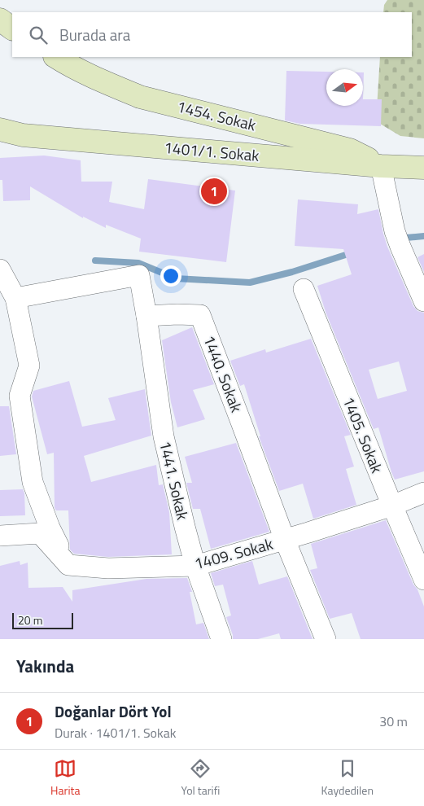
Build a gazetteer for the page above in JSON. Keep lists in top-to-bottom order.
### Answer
{
  "streets": {
    "main road": ["1454. Sokak", "1401/1. Sokak"],
    "street": [
      "1440. Sokak",
      "1405. Sokak",
      "1441. Sokak",
      "1409. Sokak"
    ]
  },
  "crossings": [
    ["1454. Sokak", "1401/1. Sokak"],
    ["1440. Sokak", "1441. Sokak"],
    ["1440. Sokak", "1409. Sokak"],
    ["1405. Sokak", "1409. Sokak"],
    ["1441. Sokak", "1409. Sokak"]
  ],
  "scale_bar": "20 m",
  "north": "right",
  "page": {
    "search": "Burada ara",
    "pins": "1",
    "scale": "20 m",
    "heading": "Yakında",
    "list": [
      {
        "mark": "1",
        "name": "Doğanlar Dört Yol",
        "note": "Durak · 1401/1. Sokak",
        "value": "30 m"
      }
    ],
    "nav": ["Harita", "Yol tarifi", "Kaydedilen"]
  }
}
